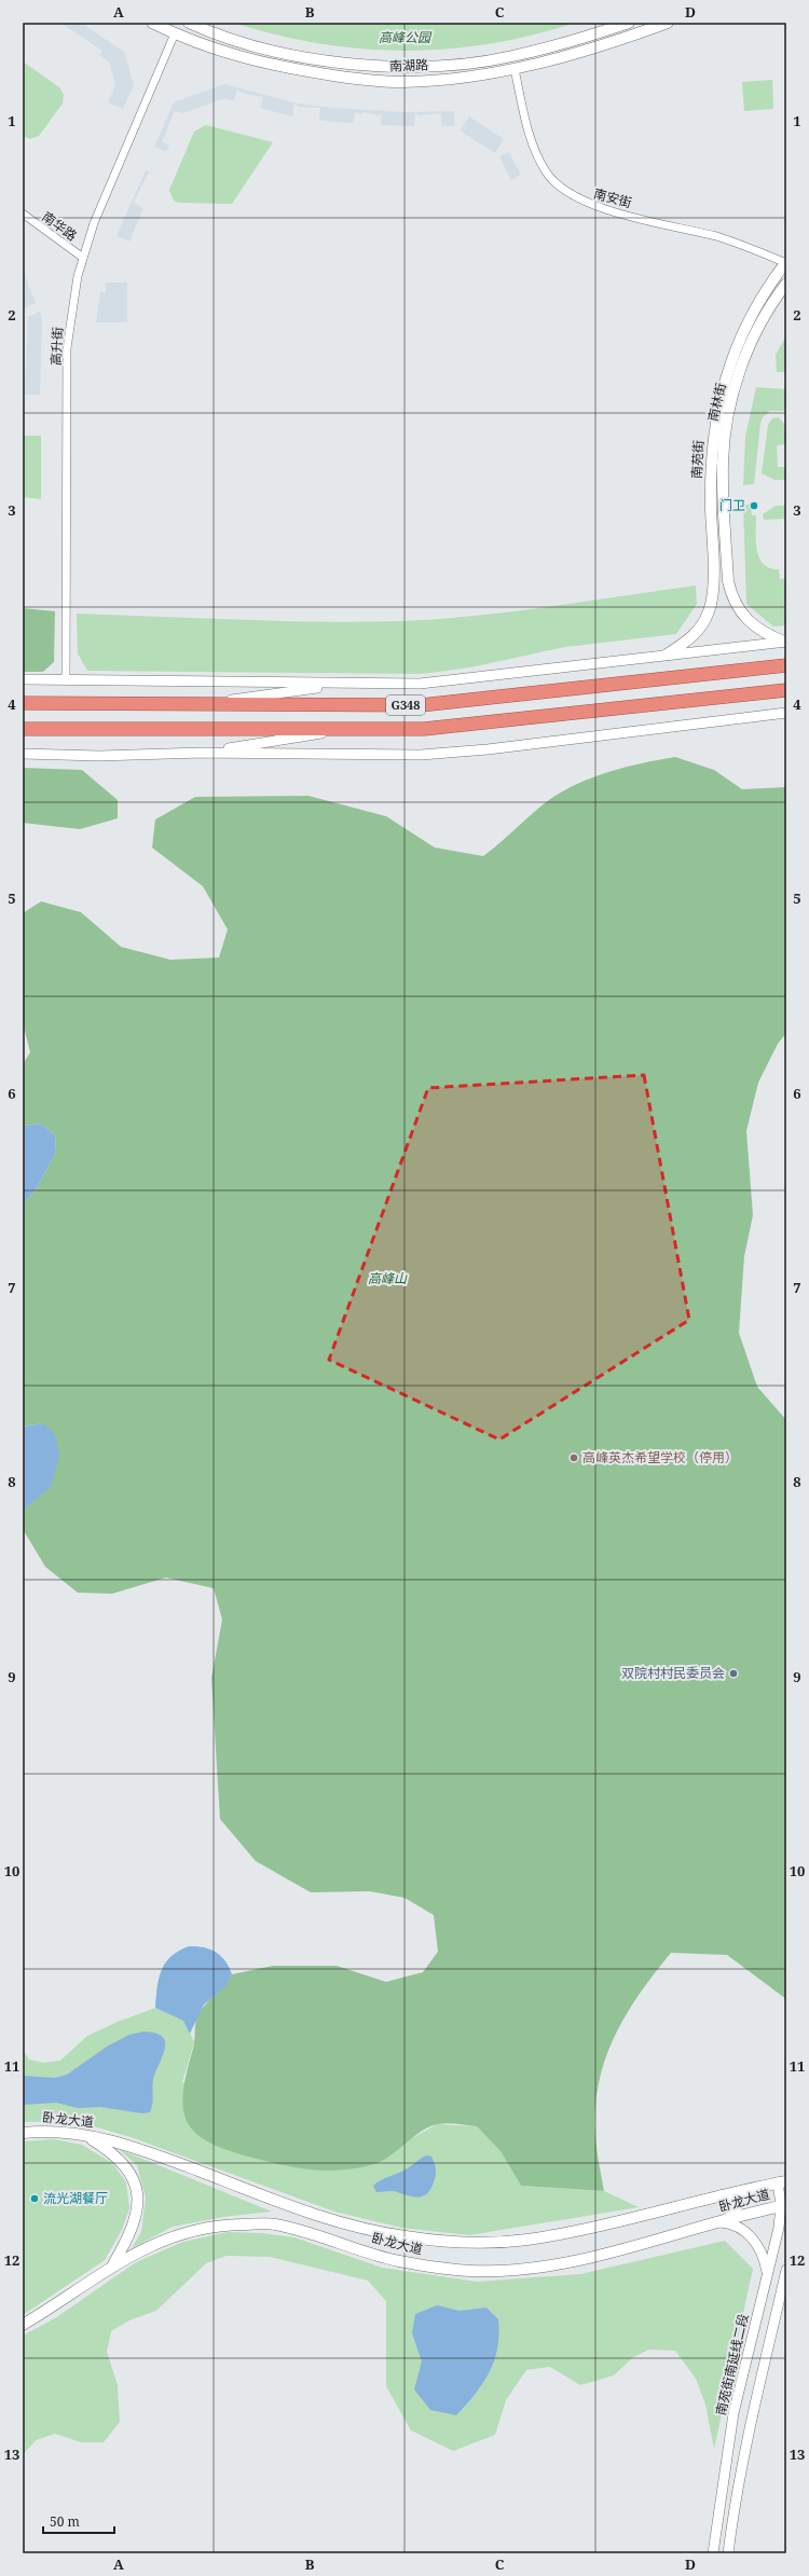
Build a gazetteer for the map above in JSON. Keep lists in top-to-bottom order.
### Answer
{
  "streets": {
    "highway": ["G348"],
    "main road": [
      "南湖路",
      "南林街",
      "南苑街",
      "卧龙大道"
    ],
    "street": [
      "南安街",
      "南华路",
      "高升街",
      "南苑街南延线二段"
    ]
  },
  "crossings": [
    ["南湖路", "南安街"],
    ["南湖路", "高升街"],
    ["南安街", "南苑街"],
    ["南华路", "高升街"],
    ["卧龙大道", "南苑街南延线二段"]
  ],
  "parks": ["高峰公园", "高峰山"],
  "places": [
    "门卫",
    "高峰英杰希望学校（停用）",
    "双院村村民委员会",
    "流光湖餐厅"
  ],
  "scale_bar": "50 m",
  "grid": {
    "columns": [
      "A",
      "B",
      "C",
      "D"
    ],
    "rows": [
      "1",
      "2",
      "3",
      "4",
      "5",
      "6",
      "7",
      "8",
      "9",
      "10",
      "11",
      "12",
      "13"
    ]
  }
}
